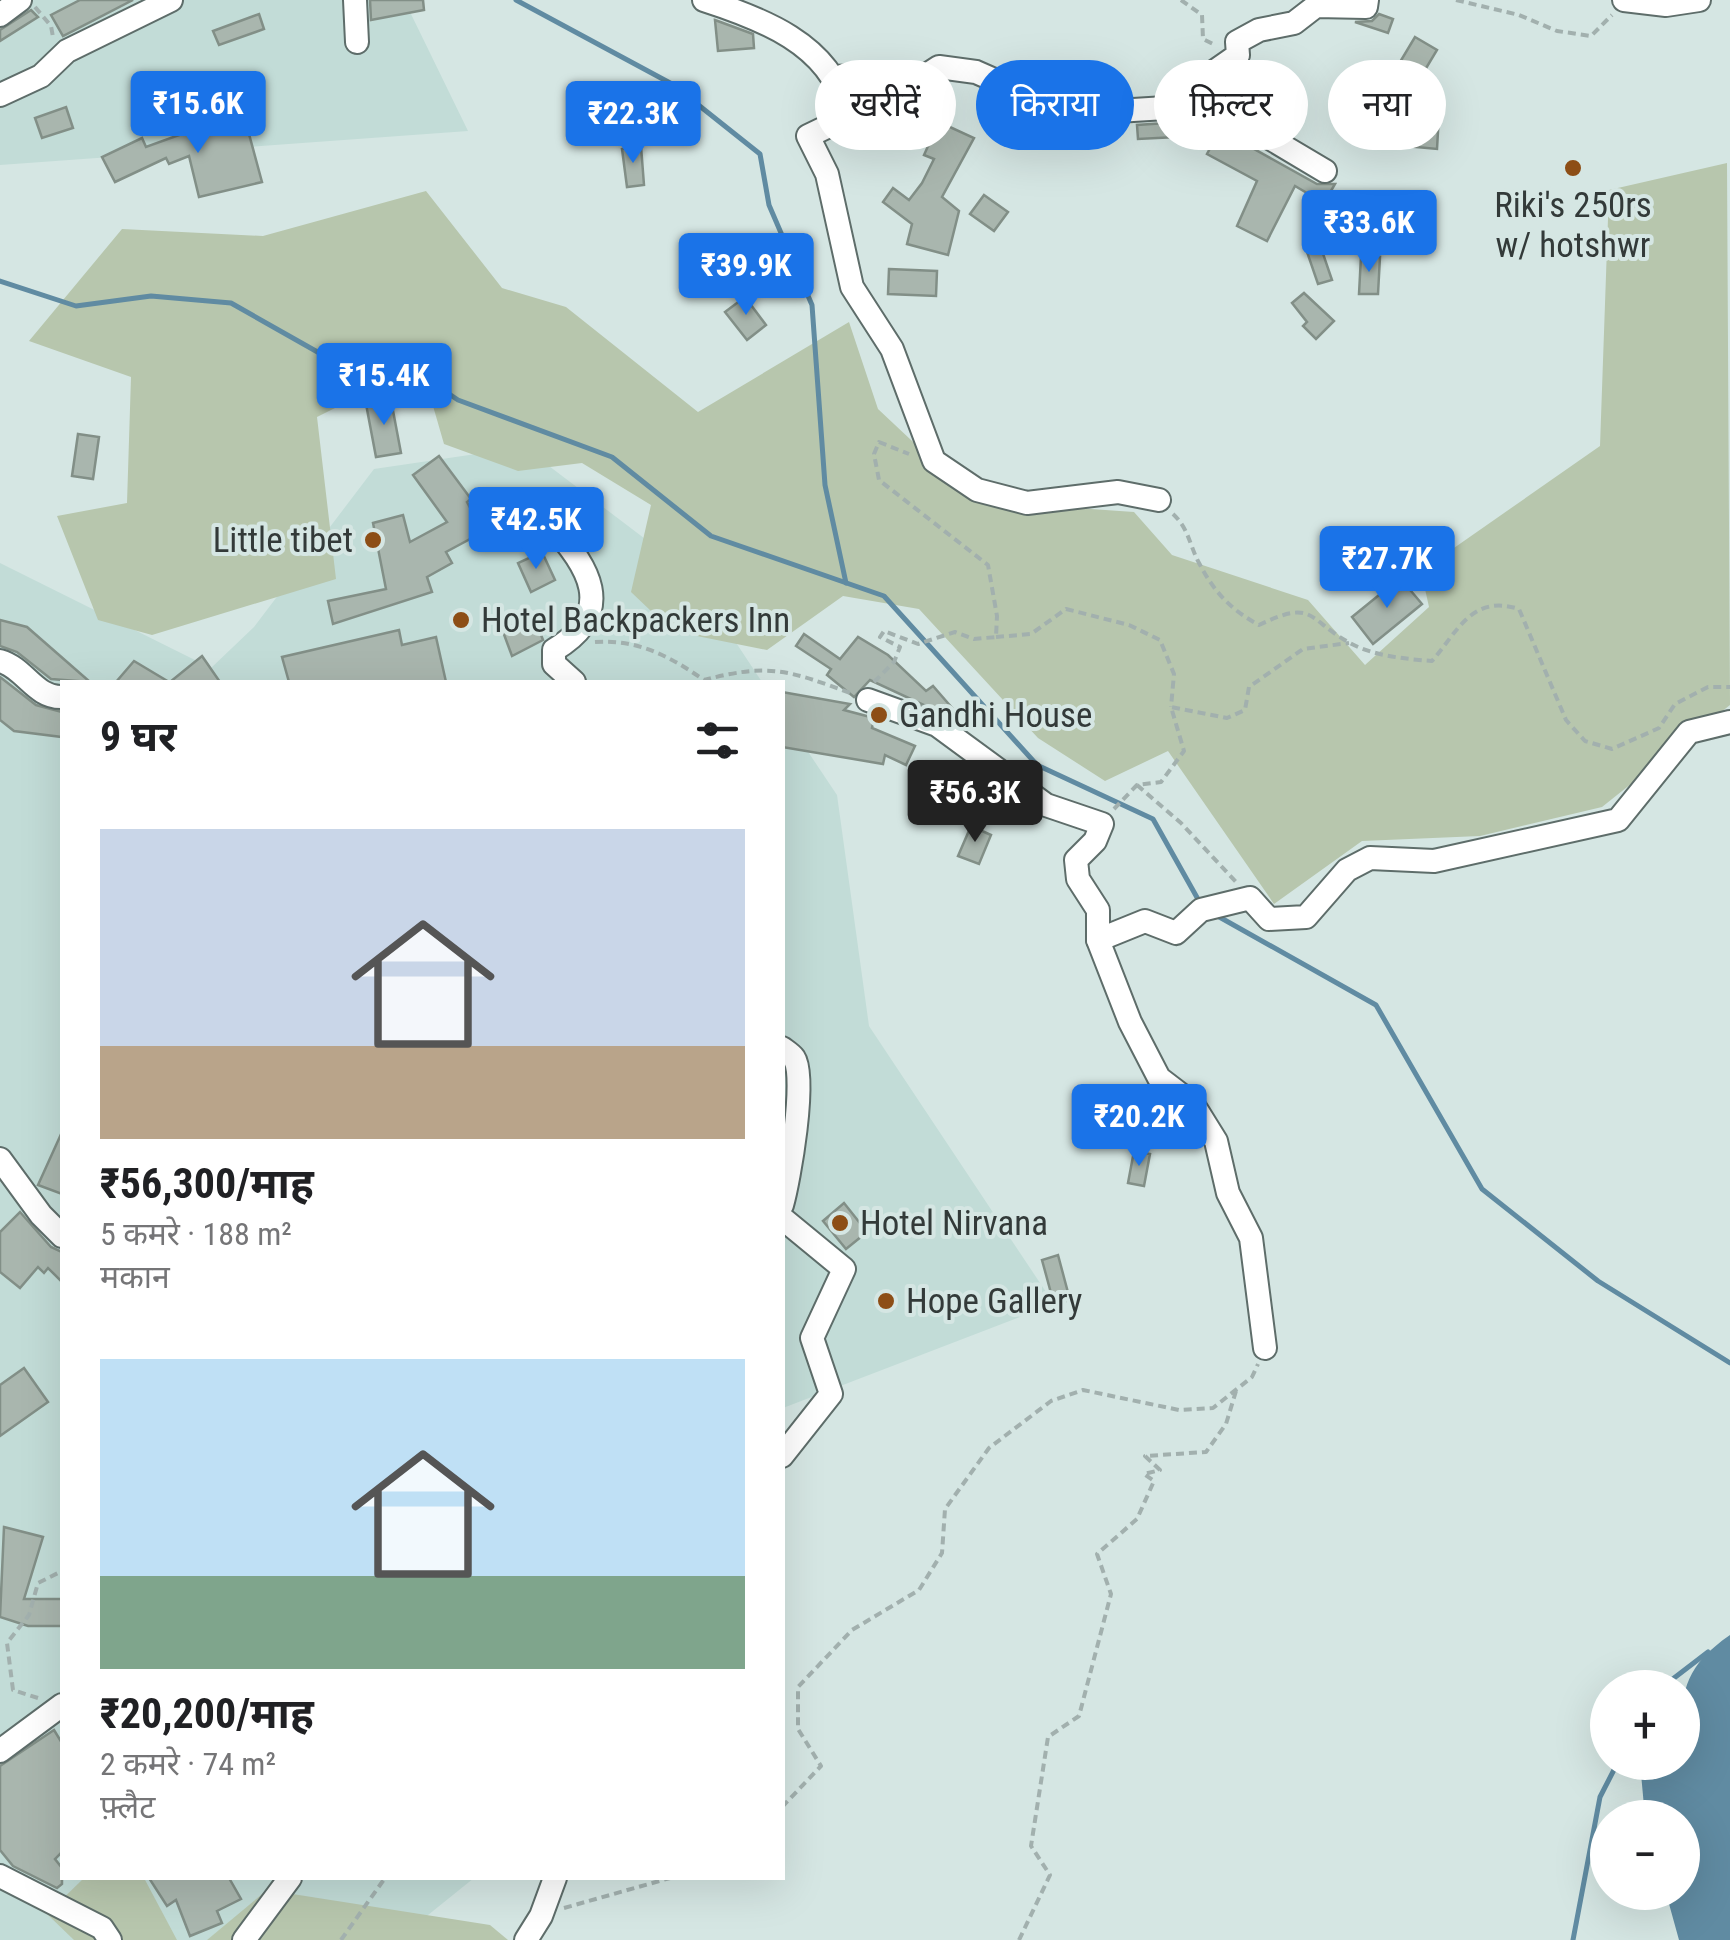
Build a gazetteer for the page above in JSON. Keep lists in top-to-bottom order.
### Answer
{
  "places": [
    "Riki's 250rs w/ hotshwr",
    "Little tibet",
    "Hotel Backpackers Inn",
    "Gandhi House",
    "Hotel Nirvana",
    "Hope Gallery"
  ],
  "page": {
    "chip": [
      "खरीदें",
      "किराया",
      "फ़िल्टर",
      "नया"
    ],
    "price": [
      "₹15.6K",
      "₹22.3K",
      "₹33.6K",
      "₹39.9K",
      "₹15.4K",
      "₹42.5K",
      "₹27.7K",
      "₹56.3K",
      "₹20.2K"
    ],
    "heading": "9 घर",
    "list": [
      {
        "name": "₹56,300/माह",
        "note": "5 कमरे · 188 m² · मकान"
      },
      {
        "name": "₹20,200/माह",
        "note": "2 कमरे · 74 m² · फ़्लैट"
      }
    ],
    "map_buttons": ["+", "−"]
  }
}
